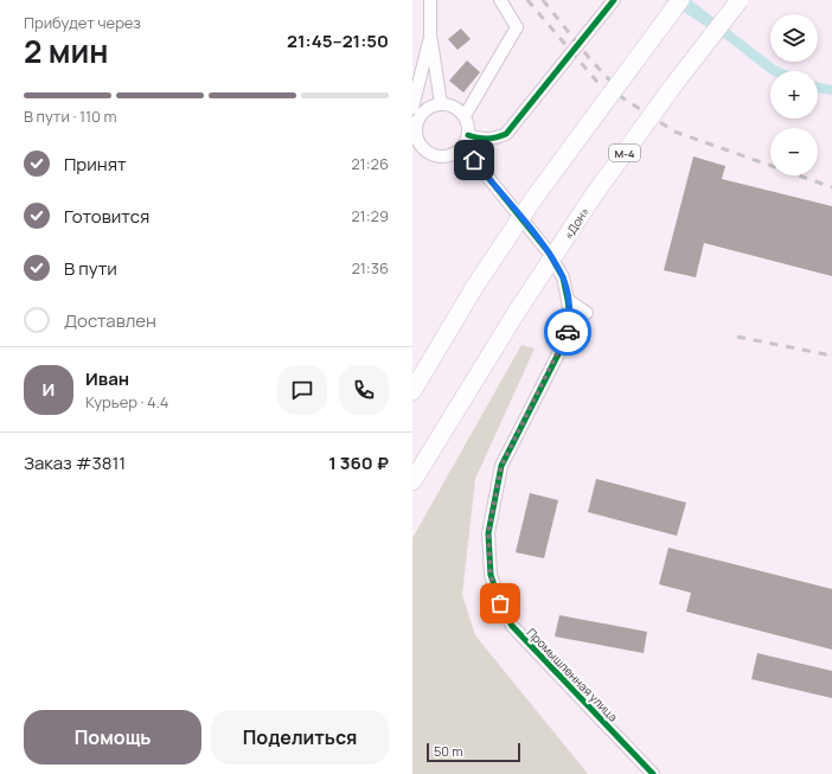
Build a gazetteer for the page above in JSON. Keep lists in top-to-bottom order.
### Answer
{
  "streets": {
    "highway": ["М-4", "«Дон»"],
    "street": ["Промышленная улица"]
  },
  "scale_bar": "50 m",
  "page": {
    "heading": ["2 мин", "Прибудет через", "21:45–21:50"],
    "panel": [
      "Иван",
      "Курьер · 4.4",
      "Заказ #3811",
      "1 360 ₽"
    ],
    "map_buttons": ["+", "−"],
    "bar": "В пути · 110 m",
    "list": [
      ["Принят", "21:26"],
      ["Готовится", "21:29"],
      ["В пути", "21:36"],
      "Доставлен"
    ],
    "round": "И",
    "buttons": ["Помощь", "Поделиться"],
    "scale": "50 m"
  }
}
